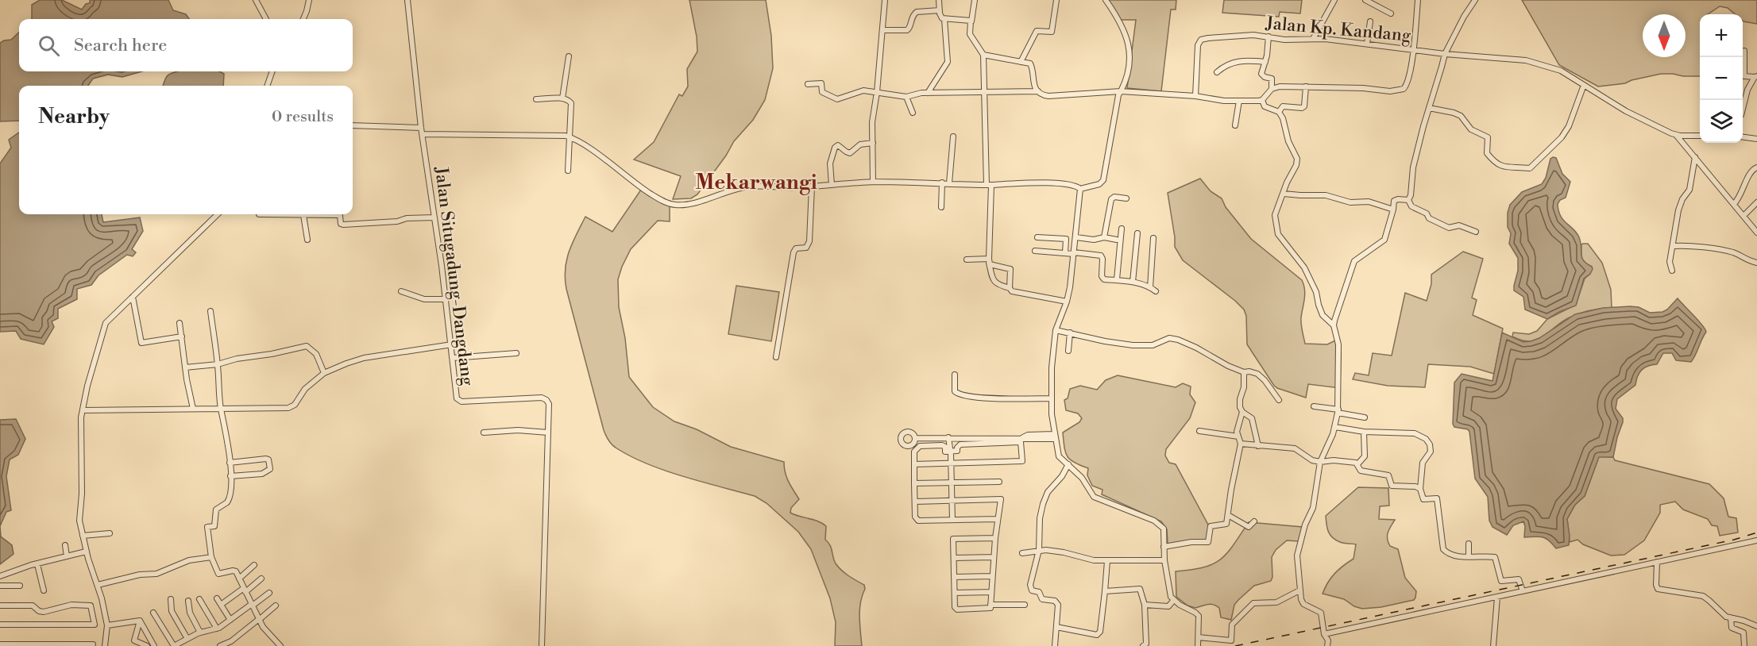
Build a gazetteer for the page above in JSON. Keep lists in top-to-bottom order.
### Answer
{
  "streets": {
    "street": ["Jalan Kp. Kandang", "Jalan Situgadung-Dangdang"]
  },
  "districts": ["Mekarwangi"],
  "north": "bottom",
  "page": {
    "map_buttons": ["+", "−"],
    "search": "Search here",
    "heading": ["Nearby", "0 results"]
  }
}
